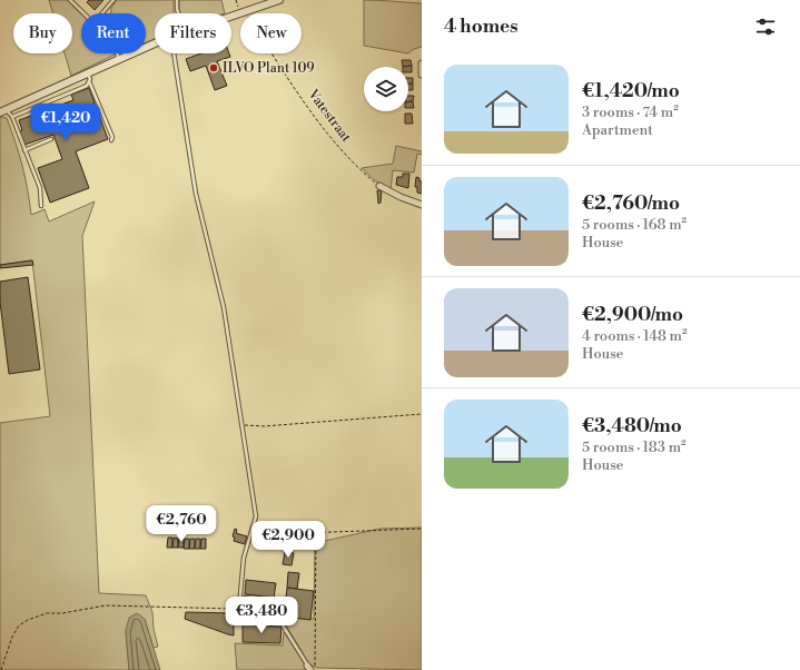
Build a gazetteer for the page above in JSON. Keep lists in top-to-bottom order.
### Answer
{
  "streets": {
    "path": ["Vatestraat"]
  },
  "places": ["ILVO Plant 109"],
  "page": {
    "heading": "4 homes",
    "chip": [
      "Buy",
      "Rent",
      "Filters",
      "New"
    ],
    "list": [
      {
        "name": "€1,420/mo",
        "note": "3 rooms · 74 m² · Apartment"
      },
      {
        "name": "€2,760/mo",
        "note": "5 rooms · 168 m² · House"
      },
      {
        "name": "€2,900/mo",
        "note": "4 rooms · 148 m² · House"
      },
      {
        "name": "€3,480/mo",
        "note": "5 rooms · 183 m² · House"
      }
    ],
    "price": [
      "€1,420",
      "€2,760",
      "€2,900",
      "€3,480"
    ]
  }
}
